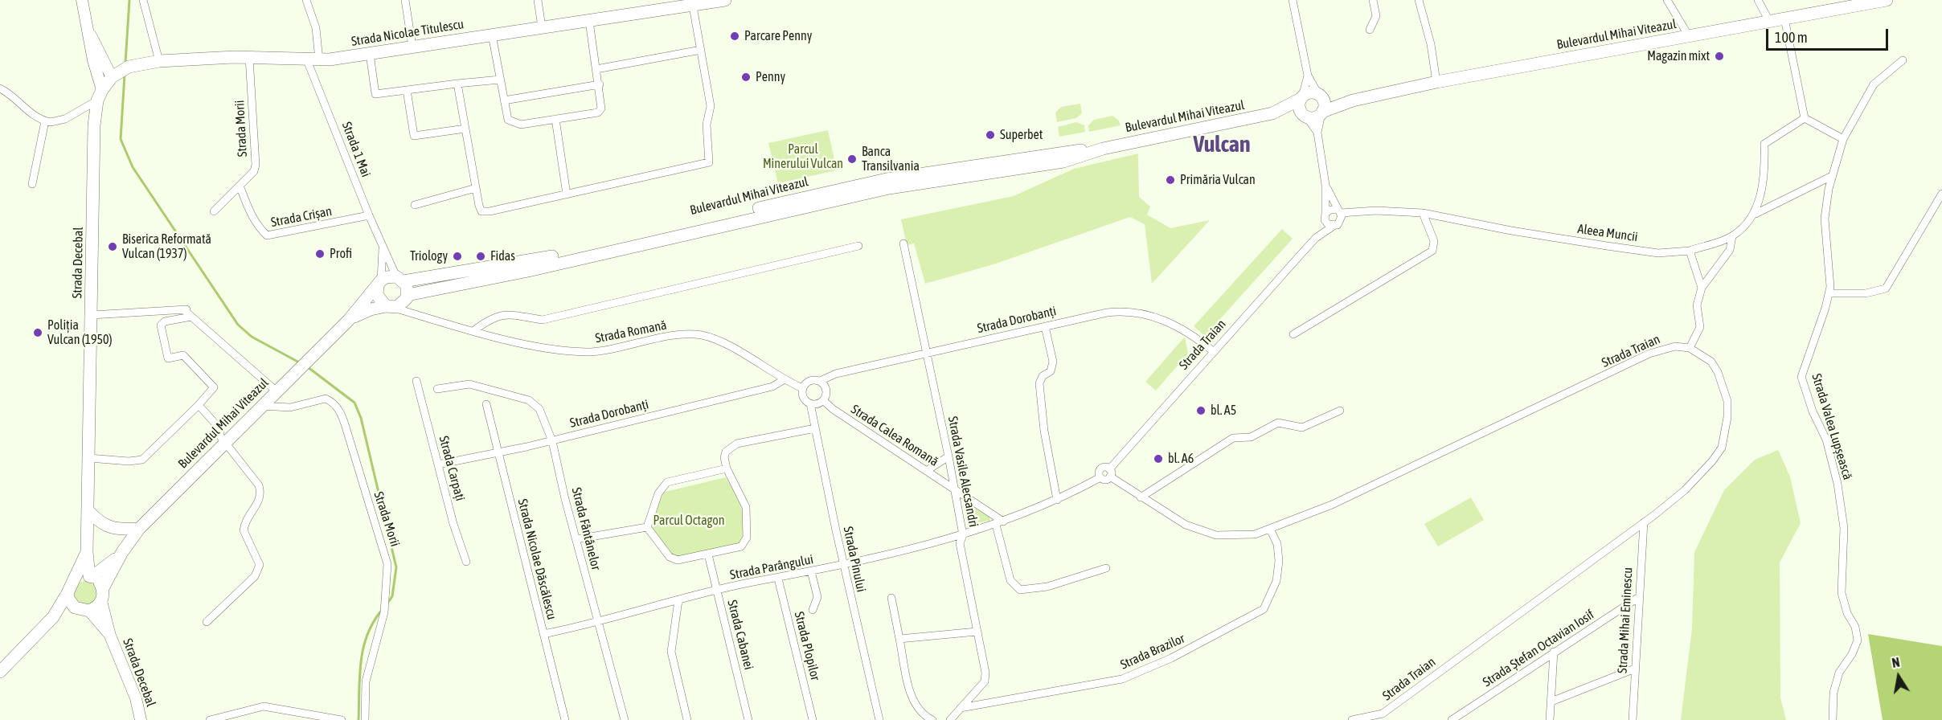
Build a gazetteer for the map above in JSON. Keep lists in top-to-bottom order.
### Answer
{
  "streets": {
    "main road": ["Strada Nicolae Titulescu", "Bulevardul Mihai Viteazul", "Strada Decebal"],
    "street": [
      "Strada Morii",
      "Strada 1 Mai",
      "Strada Crișan",
      "Aleea Muncii",
      "Strada Dorobanți",
      "Strada Romană",
      "Strada Traian",
      "Strada Valea Lupșească",
      "Strada Calea Romană",
      "Strada Carpați",
      "Strada Vasile Alecsandri",
      "Strada Fântânelor",
      "Strada Nicolae Dăscălescu",
      "Strada Pinului",
      "Strada Parângului",
      "Strada Mihai Eminescu",
      "Strada Cabanei",
      "Strada Plopilor",
      "Strada Ștefan Octavian Iosif",
      "Strada Brazilor"
    ]
  },
  "crossings": [
    ["Strada Nicolae Titulescu", "Strada Morii"],
    ["Strada Nicolae Titulescu", "Strada 1 Mai"],
    ["Strada Nicolae Titulescu", "Strada Decebal"],
    ["Bulevardul Mihai Viteazul", "Strada Morii"],
    ["Bulevardul Mihai Viteazul", "Strada 1 Mai"],
    ["Bulevardul Mihai Viteazul", "Strada Decebal"],
    ["Bulevardul Mihai Viteazul", "Strada Romană"],
    ["Bulevardul Mihai Viteazul", "Strada Traian"],
    ["Strada Morii", "Strada Crișan"],
    ["Strada 1 Mai", "Strada Crișan"],
    ["Strada 1 Mai", "Strada Romană"],
    ["Aleea Muncii", "Strada Traian"],
    ["Strada Dorobanți", "Strada Romană"],
    ["Strada Dorobanți", "Strada Traian"],
    ["Strada Dorobanți", "Strada Calea Romană"],
    ["Strada Dorobanți", "Strada Carpați"],
    ["Strada Dorobanți", "Strada Vasile Alecsandri"],
    ["Strada Dorobanți", "Strada Fântânelor"],
    ["Strada Dorobanți", "Strada Nicolae Dăscălescu"],
    ["Strada Dorobanți", "Strada Pinului"],
    ["Strada Romană", "Strada Calea Romană"],
    ["Strada Romană", "Strada Pinului"],
    ["Strada Traian", "Strada Mihai Eminescu"],
    ["Strada Traian", "Strada Brazilor"],
    ["Strada Calea Romană", "Strada Vasile Alecsandri"],
    ["Strada Calea Romană", "Strada Pinului"],
    ["Strada Calea Romană", "Strada Parângului"],
    ["Strada Vasile Alecsandri", "Strada Parângului"],
    ["Strada Vasile Alecsandri", "Strada Brazilor"],
    ["Strada Fântânelor", "Strada Parângului"],
    ["Strada Nicolae Dăscălescu", "Strada Parângului"],
    ["Strada Pinului", "Strada Parângului"],
    ["Strada Parângului", "Strada Cabanei"],
    ["Strada Parângului", "Strada Plopilor"],
    ["Strada Mihai Eminescu", "Strada Ștefan Octavian Iosif"]
  ],
  "districts": ["Vulcan"],
  "parks": ["Parcul Minerului Vulcan", "Parcul Octagon"],
  "places": [
    "Parcare Penny",
    "Magazin mixt",
    "Penny",
    "Superbet",
    "Banca Transilvania",
    "Primăria Vulcan",
    "Biserica Reformată Vulcan (1937)",
    "Profi",
    "Triology",
    "Fidas",
    "Poliția Vulcan (1950)",
    "bl. A5",
    "bl. A6"
  ],
  "scale_bar": "100 m",
  "north": "top"
}
